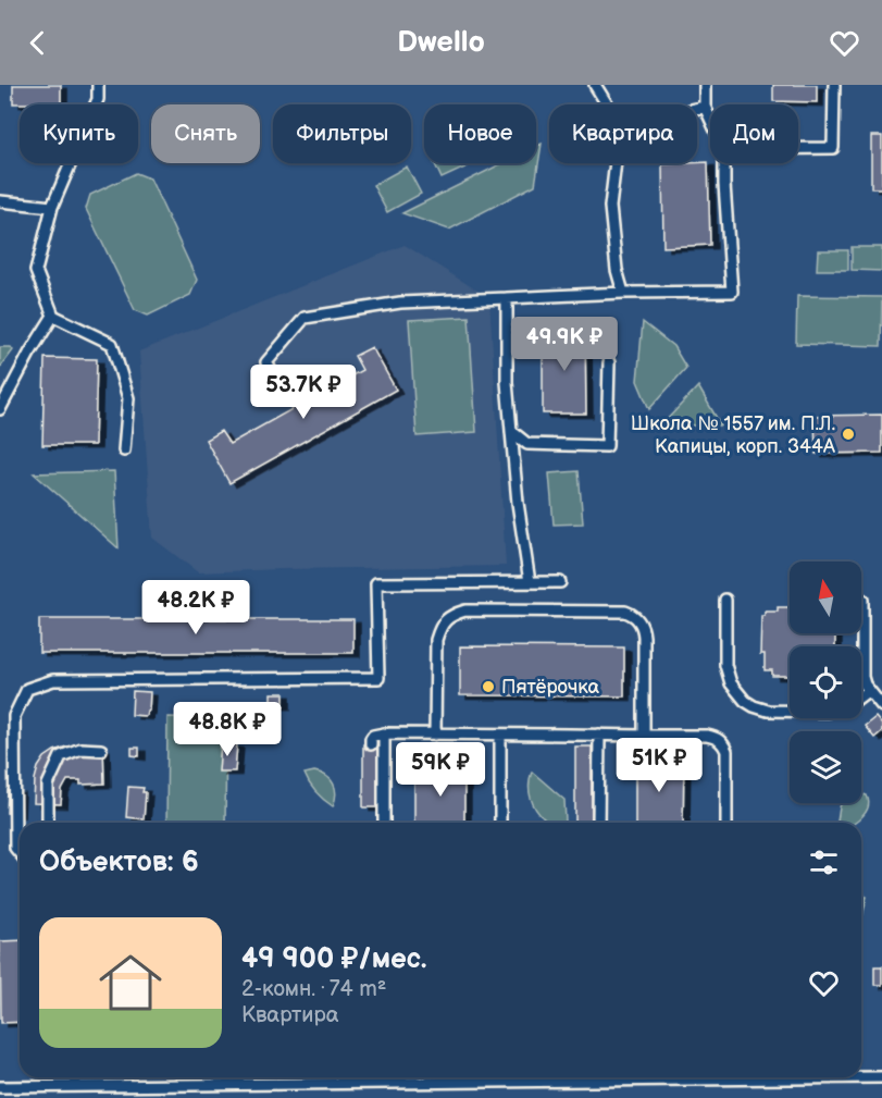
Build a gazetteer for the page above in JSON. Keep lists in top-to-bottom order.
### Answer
{
  "places": ["Школа № 1557 им. П.Л. Капицы, корп. 344А", "Пятёрочка"],
  "north": "top",
  "page": {
    "header": "Dwello",
    "chip": [
      "Купить",
      "Снять",
      "Фильтры",
      "Новое",
      "Квартира",
      "Дом"
    ],
    "price": [
      "49.9K ₽",
      "53.7K ₽",
      "48.2K ₽",
      "48.8K ₽",
      "51K ₽",
      "59K ₽"
    ],
    "heading": "Объектов: 6",
    "list": [
      {
        "name": "49 900 ₽/мес.",
        "note": "2-комн. · 74 m² · Квартира"
      }
    ]
  }
}
